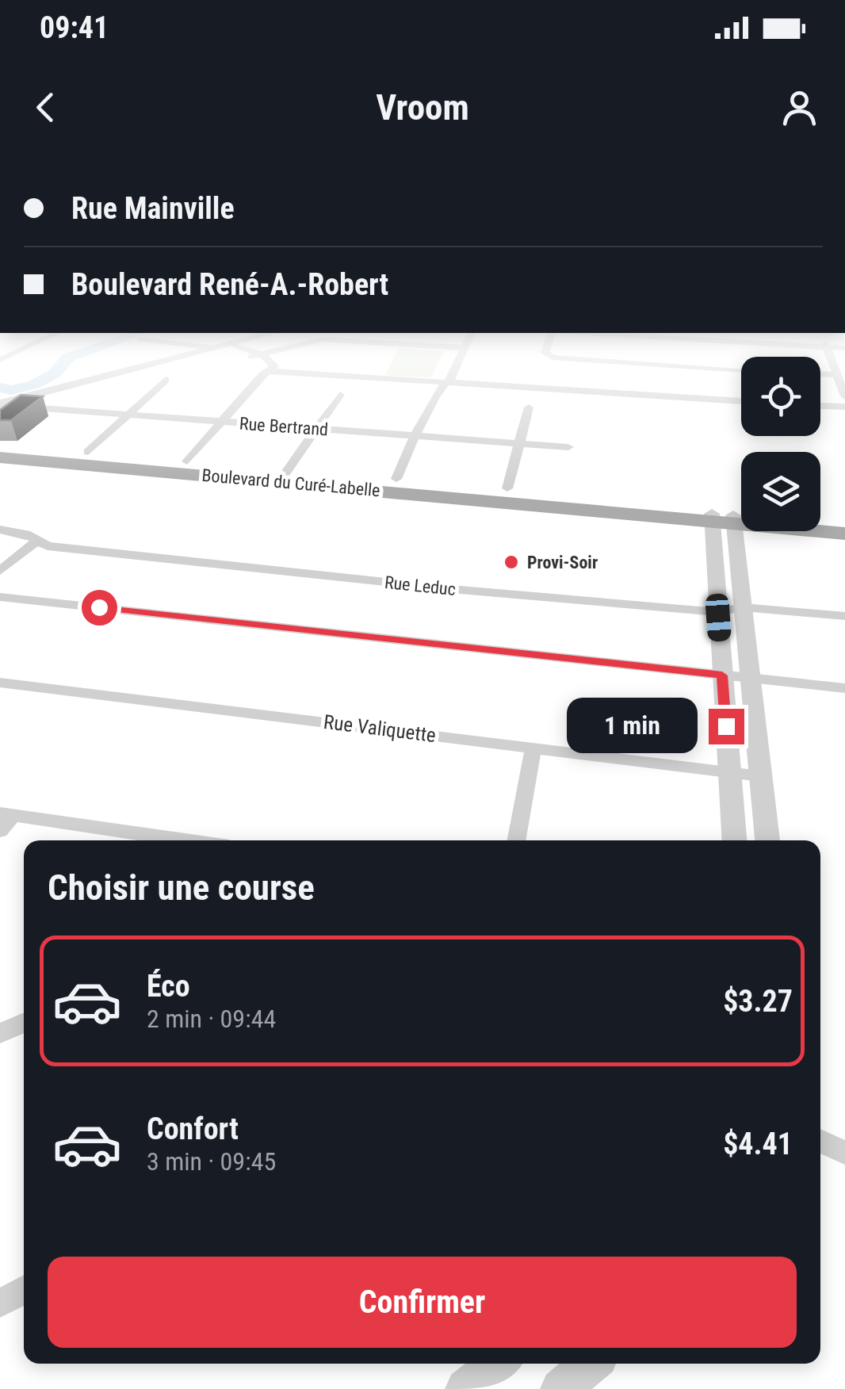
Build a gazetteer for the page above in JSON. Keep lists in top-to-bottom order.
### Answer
{
  "streets": {
    "main road": ["Boulevard du Curé-Labelle"],
    "street": ["Rue Bertrand", "Rue Leduc", "Rue Valiquette"]
  },
  "places": ["Provi-Soir"],
  "page": {
    "status": "09:41",
    "header": "Vroom",
    "banner": ["Rue Mainville", "Boulevard René-A.-Robert"],
    "bubble": "1 min",
    "heading": "Choisir une course",
    "list": [
      {
        "name": "Éco",
        "note": "2 min · 09:44",
        "value": "$3.27"
      },
      {
        "name": "Confort",
        "note": "3 min · 09:45",
        "value": "$4.41"
      }
    ],
    "buttons": "Confirmer"
  }
}
